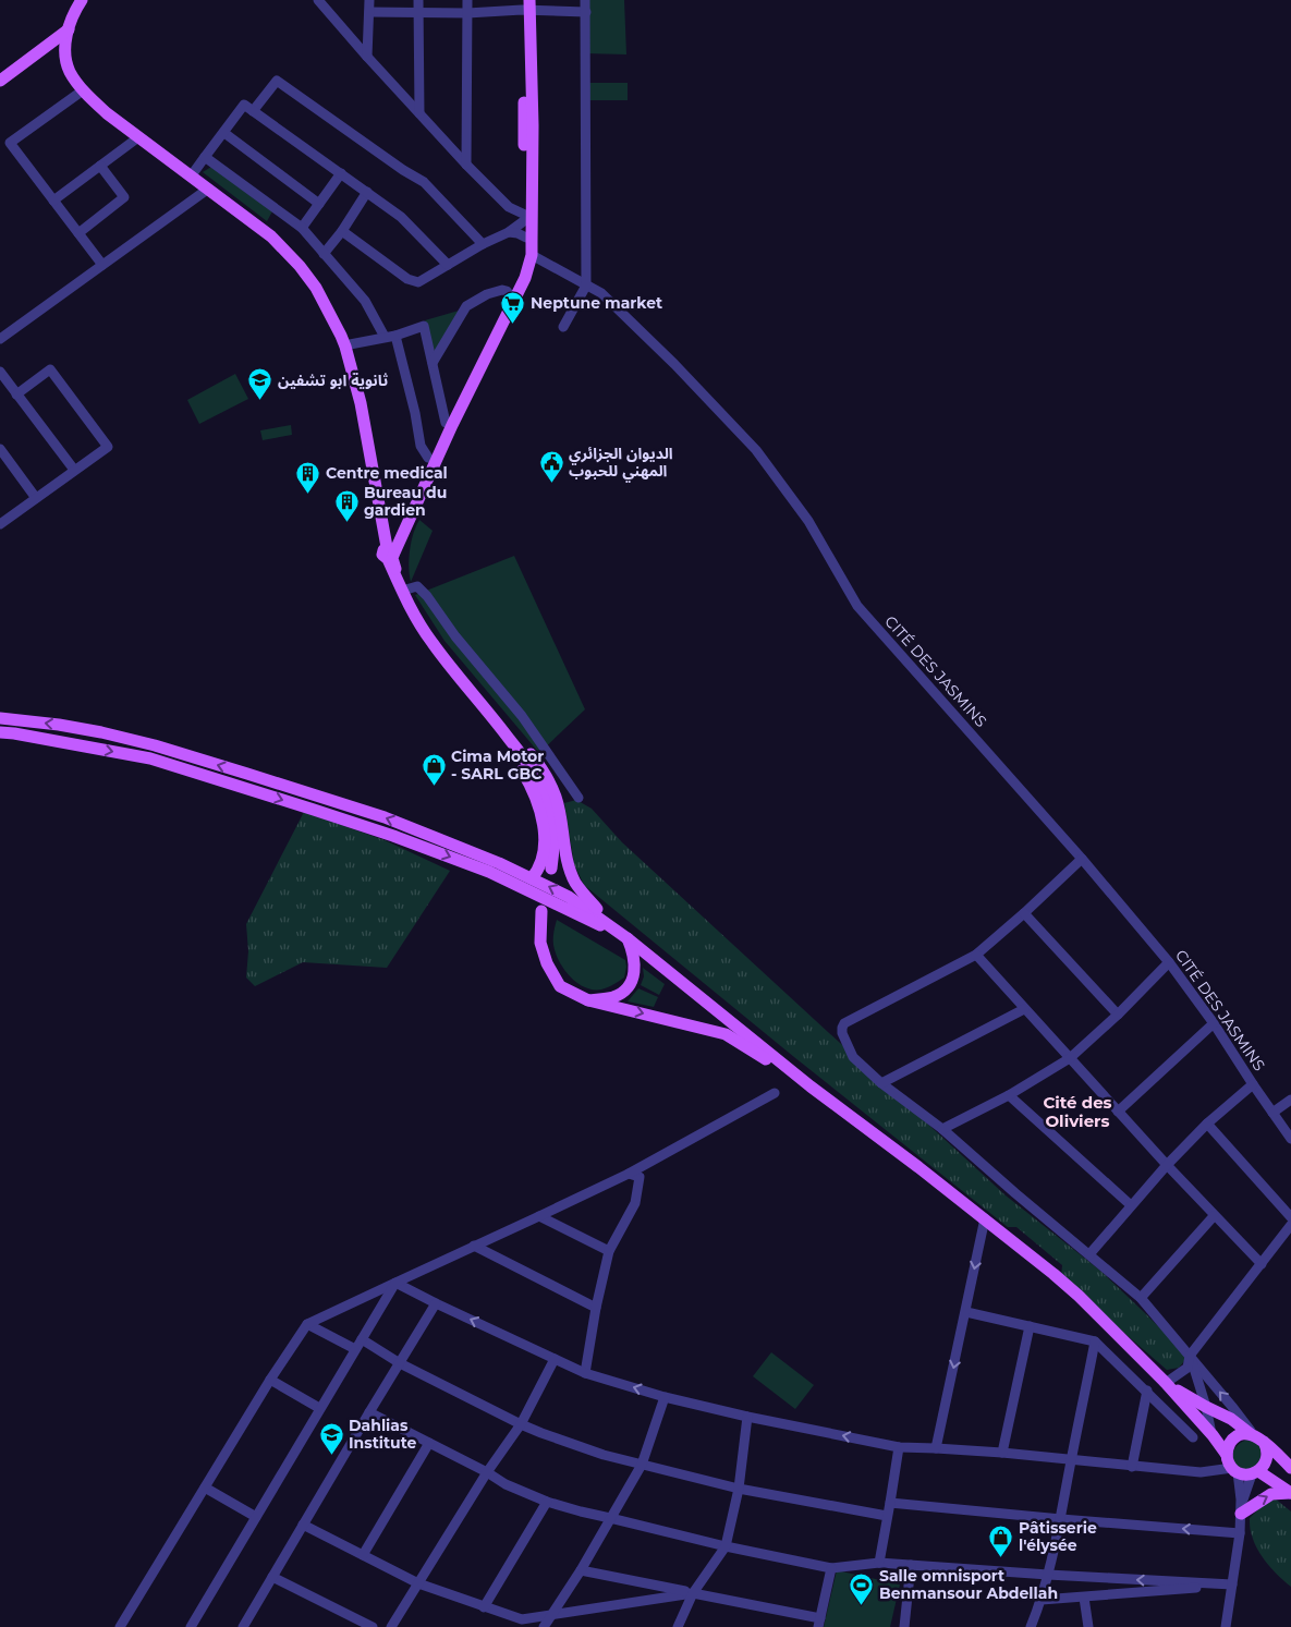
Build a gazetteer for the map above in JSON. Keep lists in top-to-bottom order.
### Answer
{
  "streets": {
    "street": ["CITÉ DES JASMINS"]
  },
  "districts": ["Cité des Oliviers"],
  "places": {
    "supermarket": ["Neptune market"],
    "school or university": ["ثانوية ابو تشفين", "Dahlias Institute"],
    "public building": ["الديوان الجزائري المهني للحبوب"],
    "building": ["Centre medical", "Bureau du gardien"],
    "shop": ["Cima Motor - SARL GBC", "Pâtisserie l'élysée"],
    "sports": ["Salle omnisport Benmansour Abdellah"]
  }
}
